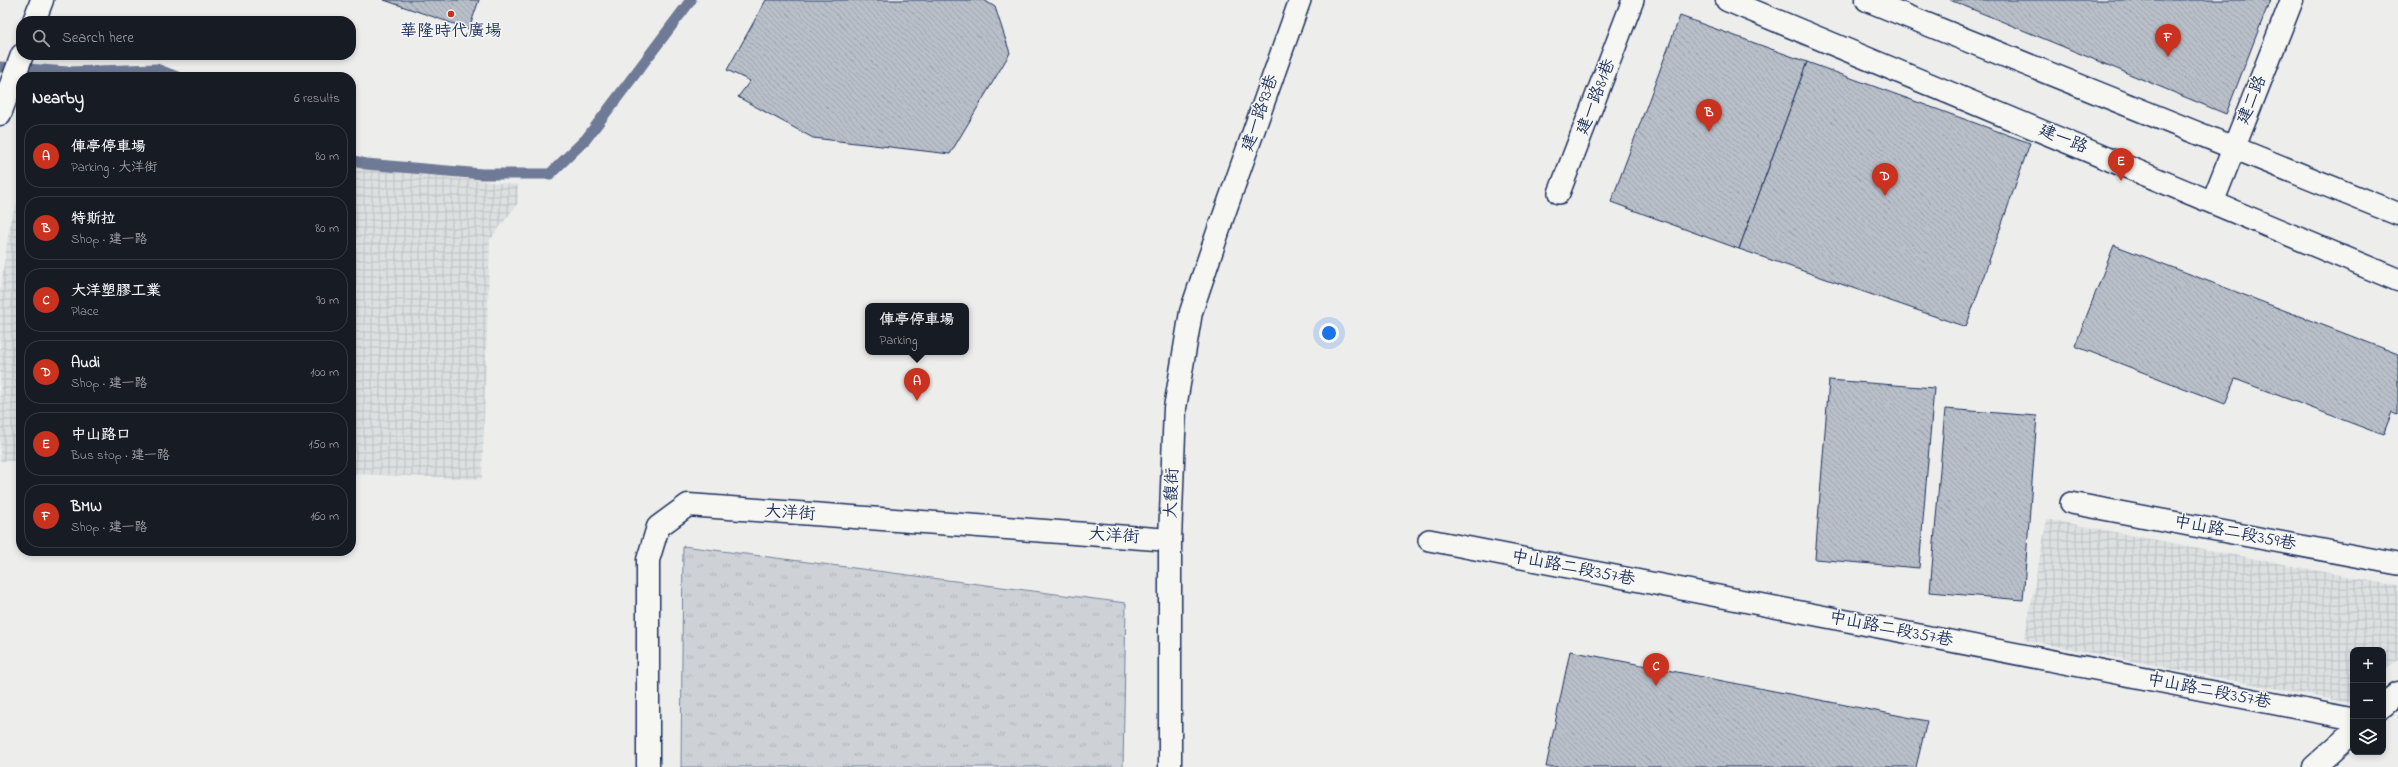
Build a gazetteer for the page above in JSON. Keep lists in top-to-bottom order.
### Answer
{
  "streets": {
    "street": [
      "建二路",
      "建一路",
      "大馥街",
      "大洋街"
    ],
    "lane": [
      "建一路81巷",
      "建一路93巷",
      "中山路二段359巷",
      "中山路二段357巷"
    ]
  },
  "crossings": [
    ["建二路", "建一路"],
    ["建一路93巷", "大馥街"],
    ["大馥街", "大洋街"]
  ],
  "places": ["華隆時代廣場"],
  "page": {
    "search": "Search here",
    "pins": [
      "F",
      "B",
      "E",
      "D",
      "A",
      "C"
    ],
    "heading": ["Nearby", "6 results"],
    "list": [
      {
        "mark": "A",
        "name": "俥亭停車場",
        "note": "Parking · 大洋街",
        "value": "80 m"
      },
      {
        "mark": "B",
        "name": "特斯拉",
        "note": "Shop · 建一路",
        "value": "80 m"
      },
      {
        "mark": "C",
        "name": "大洋塑膠工業",
        "note": "Place",
        "value": "90 m"
      },
      {
        "mark": "D",
        "name": "Audi",
        "note": "Shop · 建一路",
        "value": "100 m"
      },
      {
        "mark": "E",
        "name": "中山路口",
        "note": "Bus stop · 建一路",
        "value": "150 m"
      },
      {
        "mark": "F",
        "name": "BMW",
        "note": "Shop · 建一路",
        "value": "160 m"
      }
    ],
    "popup": ["俥亭停車場", "Parking"],
    "map_buttons": ["+", "−"]
  }
}
